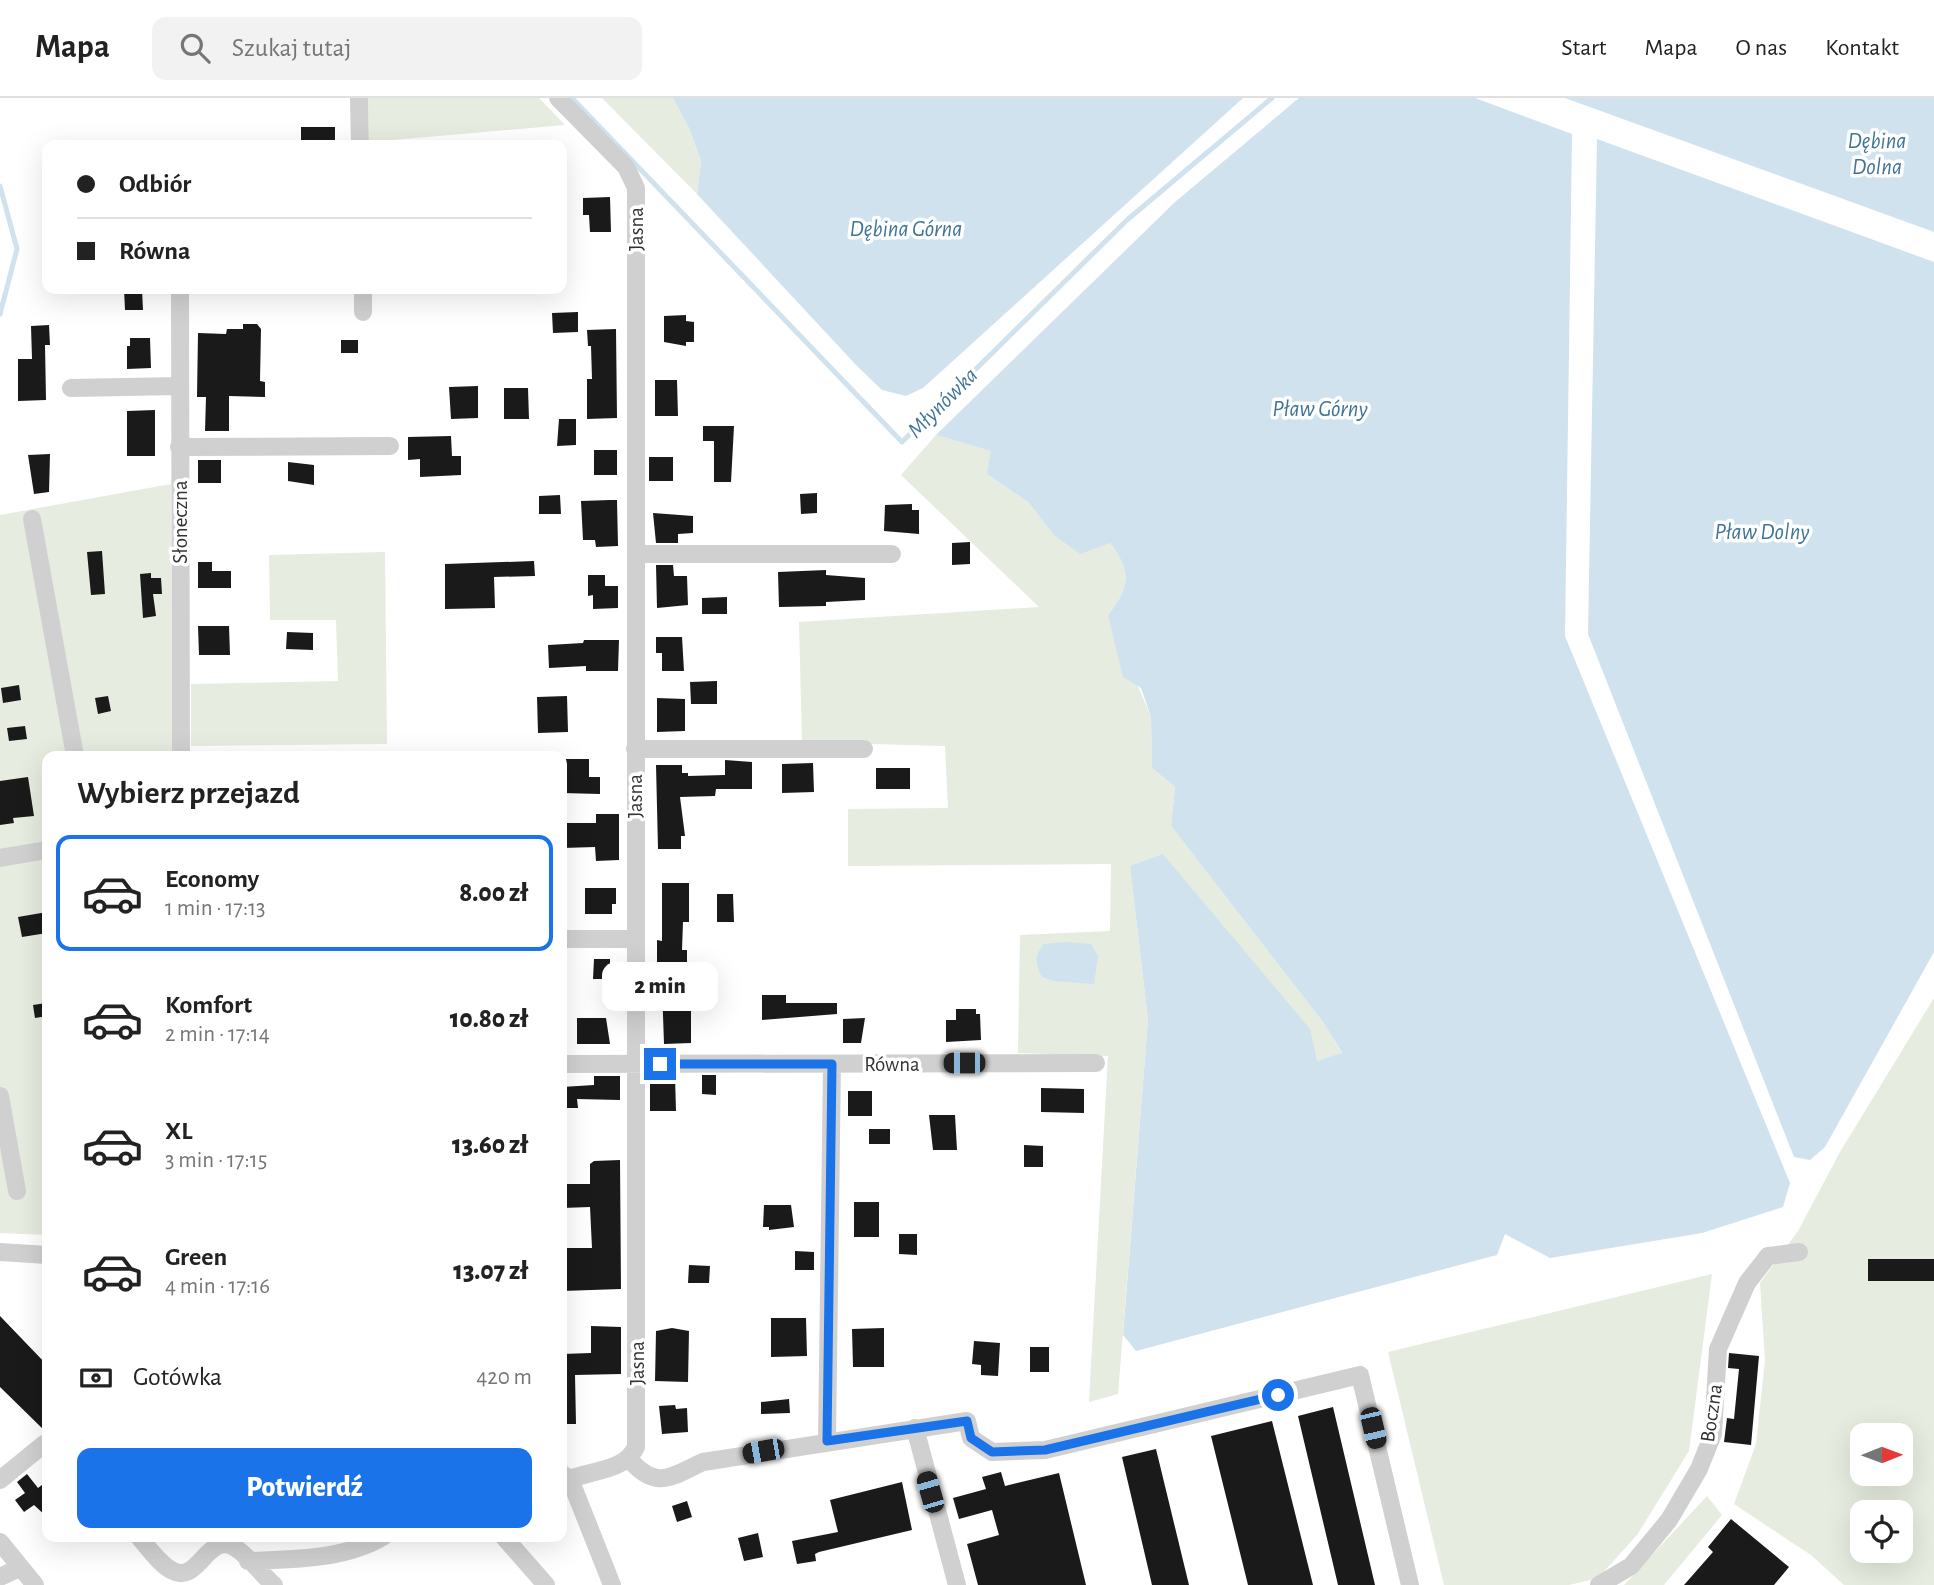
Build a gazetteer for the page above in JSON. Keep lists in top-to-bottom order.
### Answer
{
  "streets": {
    "street": [
      "Jasna",
      "Słoneczna",
      "Równa",
      "Boczna"
    ]
  },
  "crossings": [
    ["Jasna", "Równa"]
  ],
  "water": [
    "Dębina Dolna",
    "Dębina Górna",
    "Młynówka",
    "Pław Górny",
    "Pław Dolny"
  ],
  "north": "right",
  "page": {
    "header": "Mapa",
    "search": "Szukaj tutaj",
    "nav": [
      "Start",
      "Mapa",
      "O nas",
      "Kontakt"
    ],
    "banner": ["Odbiór", "Równa"],
    "heading": "Wybierz przejazd",
    "list": [
      {
        "name": "Economy",
        "note": "1 min · 17:13",
        "value": "8.00 zł"
      },
      {
        "name": "Komfort",
        "note": "2 min · 17:14",
        "value": "10.80 zł"
      },
      {
        "name": "XL",
        "note": "3 min · 17:15",
        "value": "13.60 zł"
      },
      {
        "name": "Green",
        "note": "4 min · 17:16",
        "value": "13.07 zł"
      }
    ],
    "bubble": "2 min",
    "pay": ["Gotówka", "420 m"],
    "buttons": "Potwierdź"
  }
}
